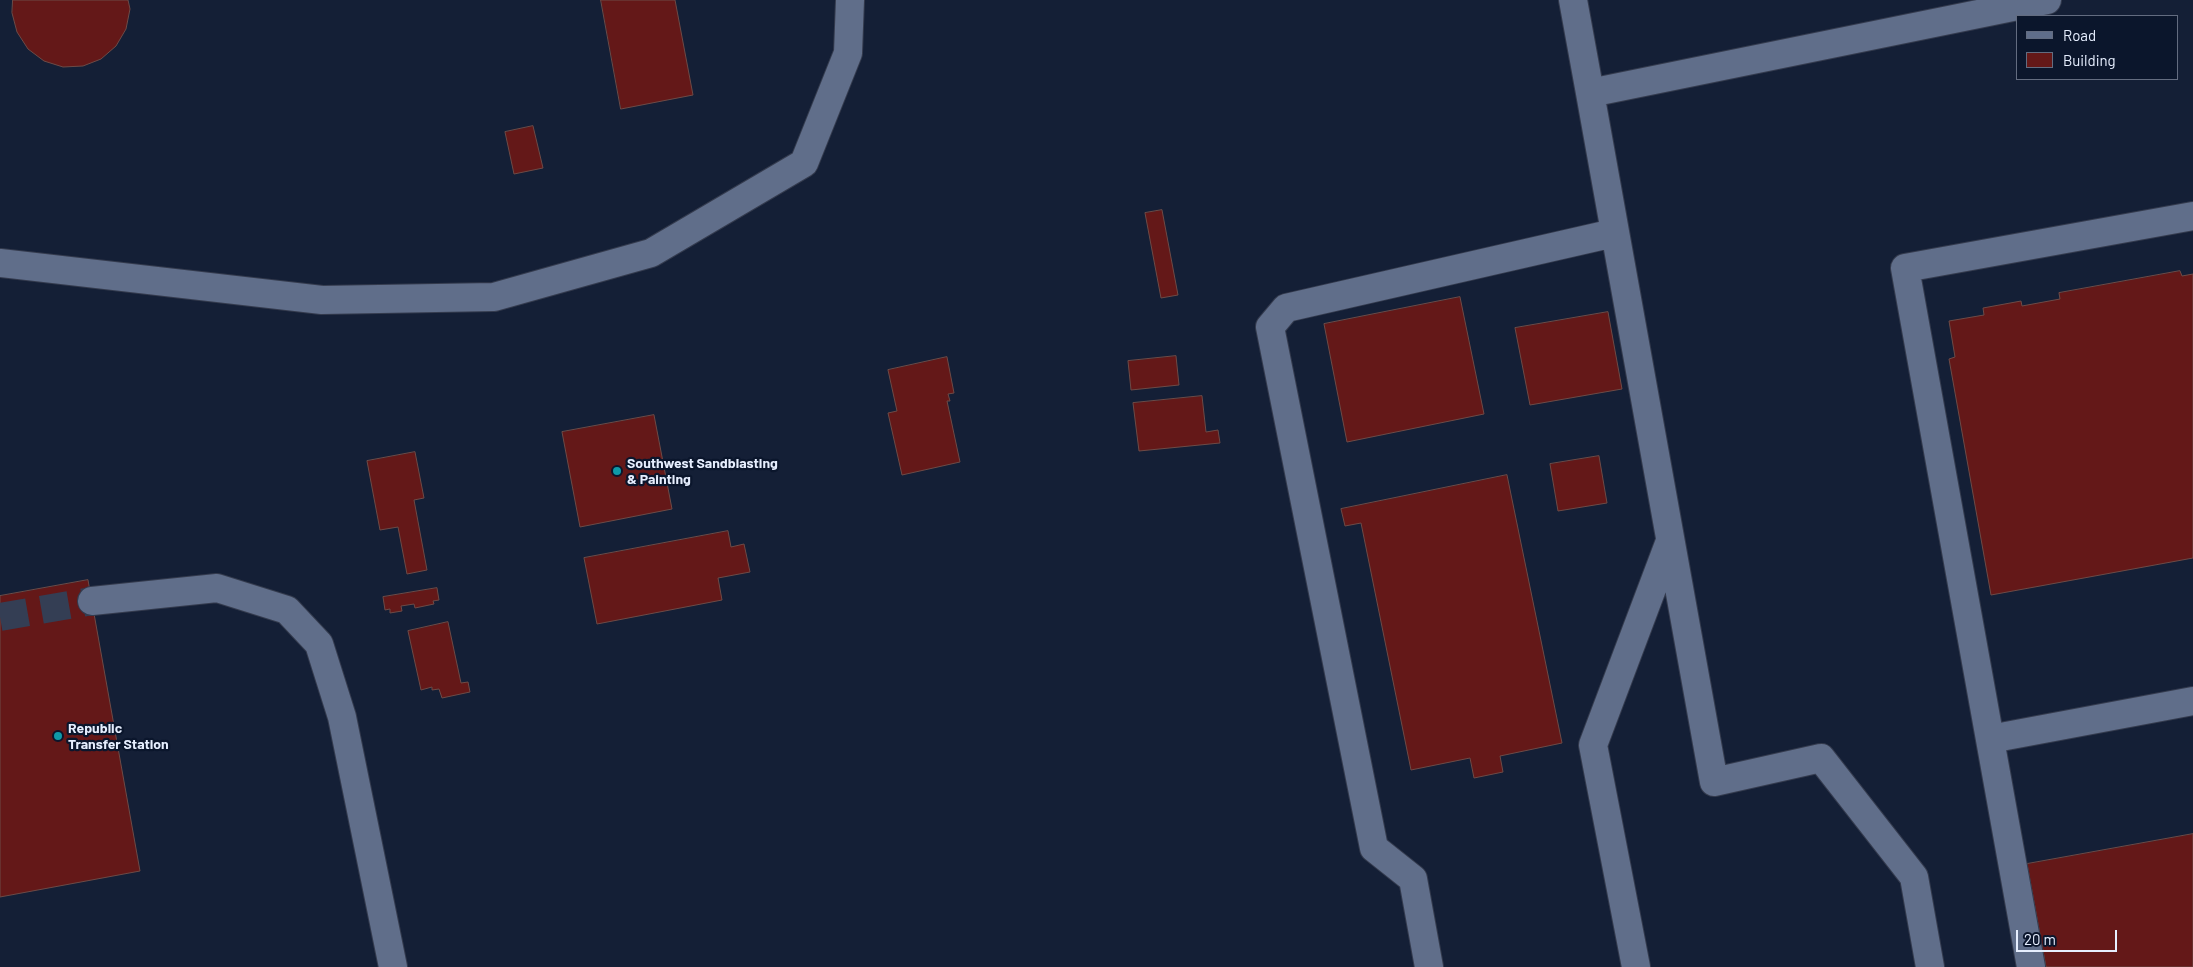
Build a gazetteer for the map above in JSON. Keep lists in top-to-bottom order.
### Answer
{
  "places": ["Southwest Sandblasting & Painting", "Republic Transfer Station"],
  "legend": ["Road", "Building"],
  "scale_bar": "20 m"
}
